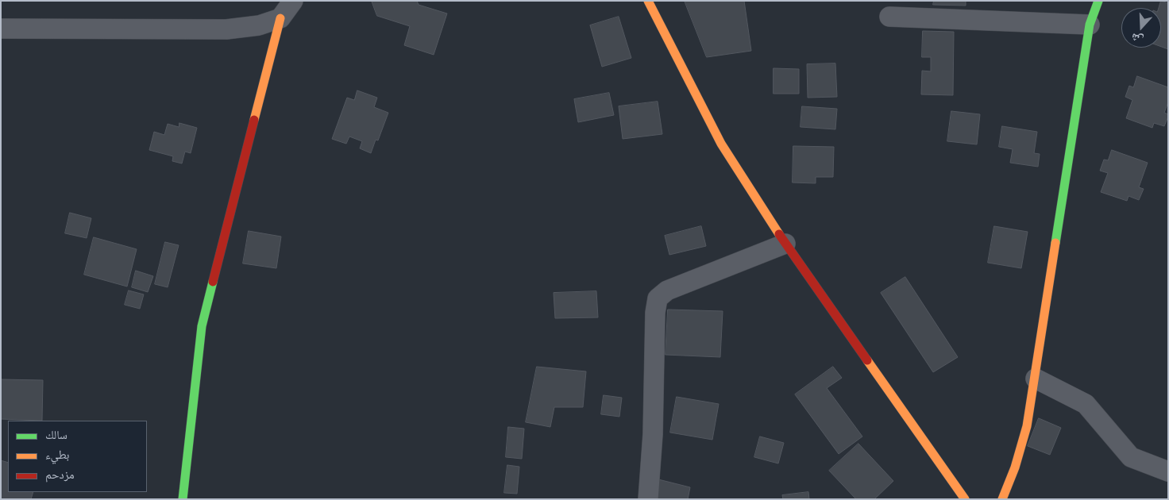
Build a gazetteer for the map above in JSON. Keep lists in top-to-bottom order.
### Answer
{
  "legend": ["سالك", "بطيء", "مزدحم"],
  "north": "bottom"
}
